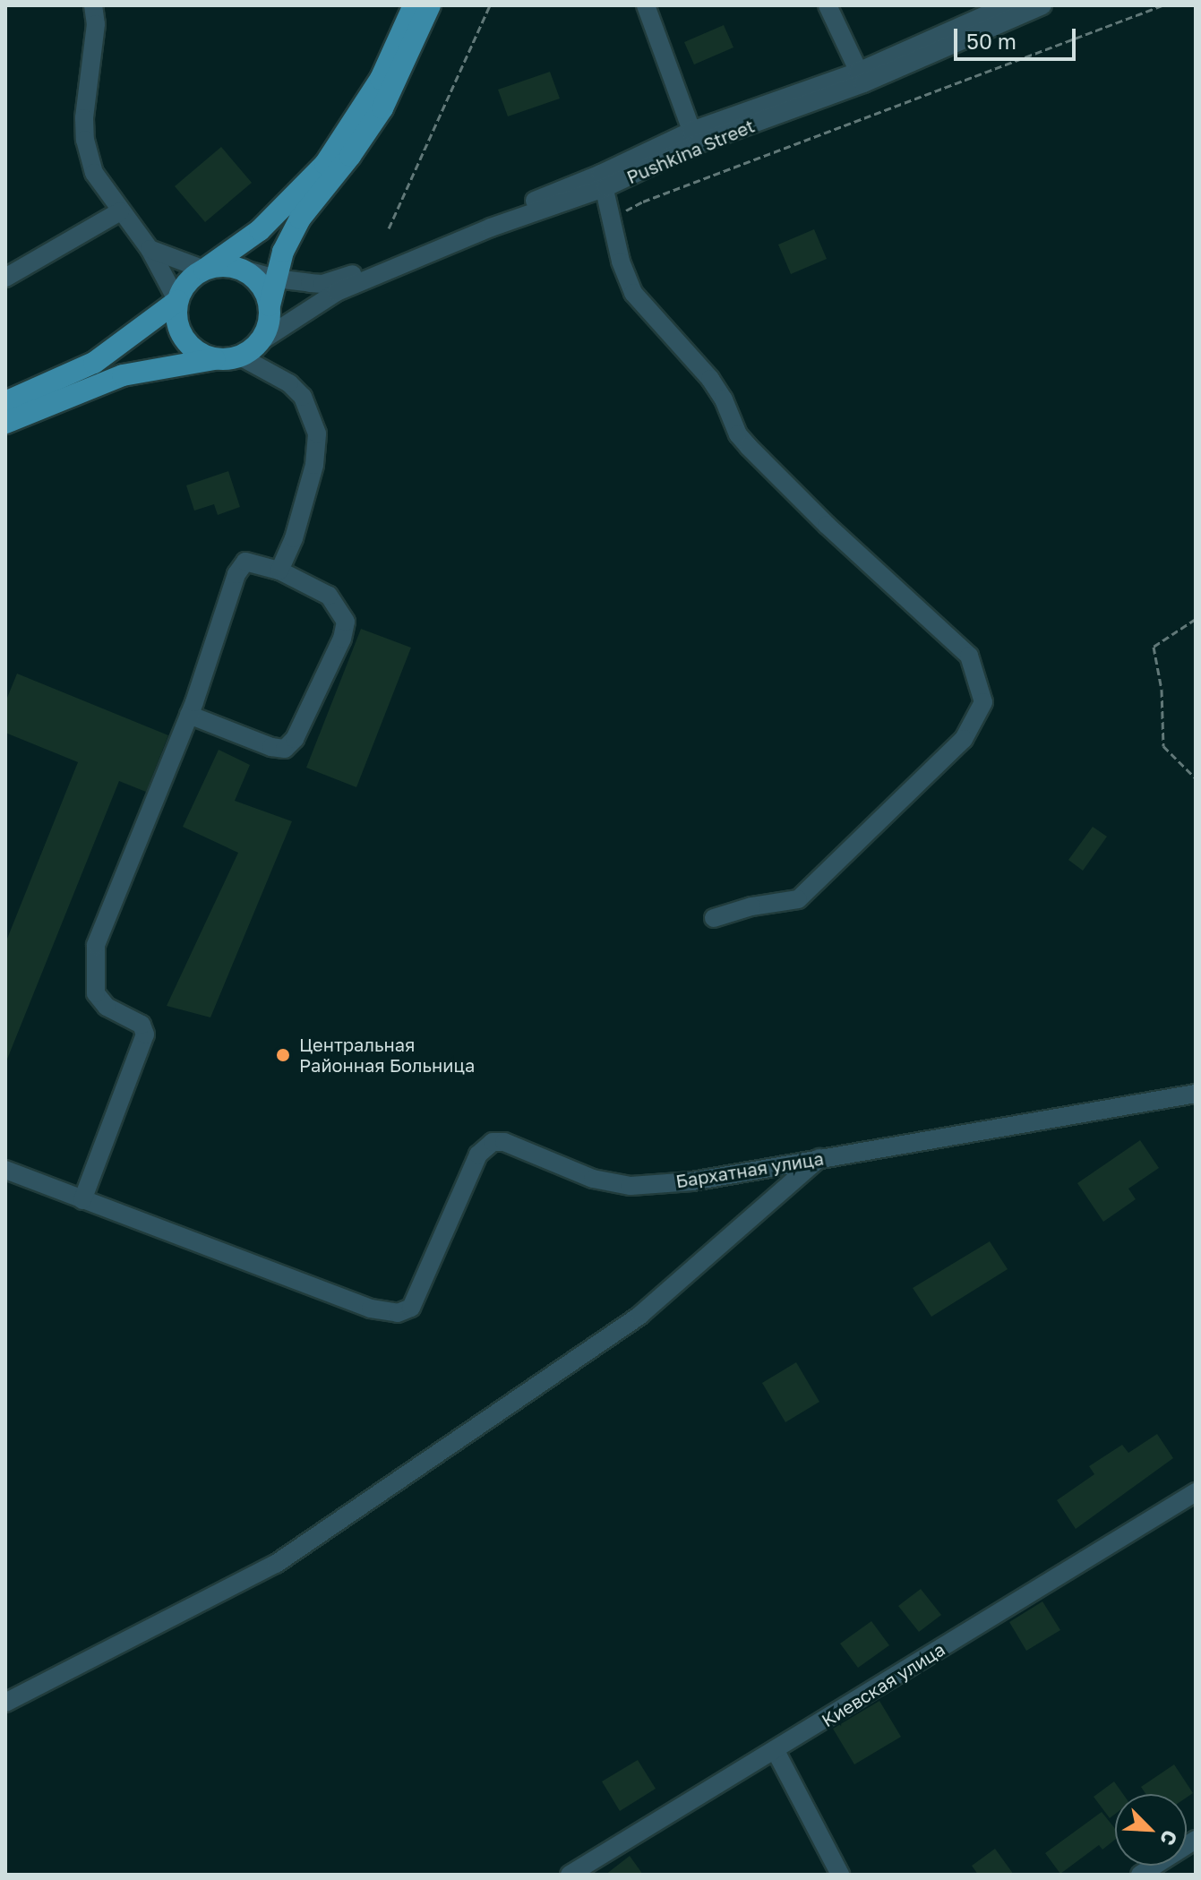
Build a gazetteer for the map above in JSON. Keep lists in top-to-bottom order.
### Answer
{
  "streets": {
    "street": ["Pushkina Street", "Бархатная улица", "Киевская улица"]
  },
  "places": ["Центральная Районная Больница"],
  "scale_bar": "50 m",
  "north": "bottom right"
}
